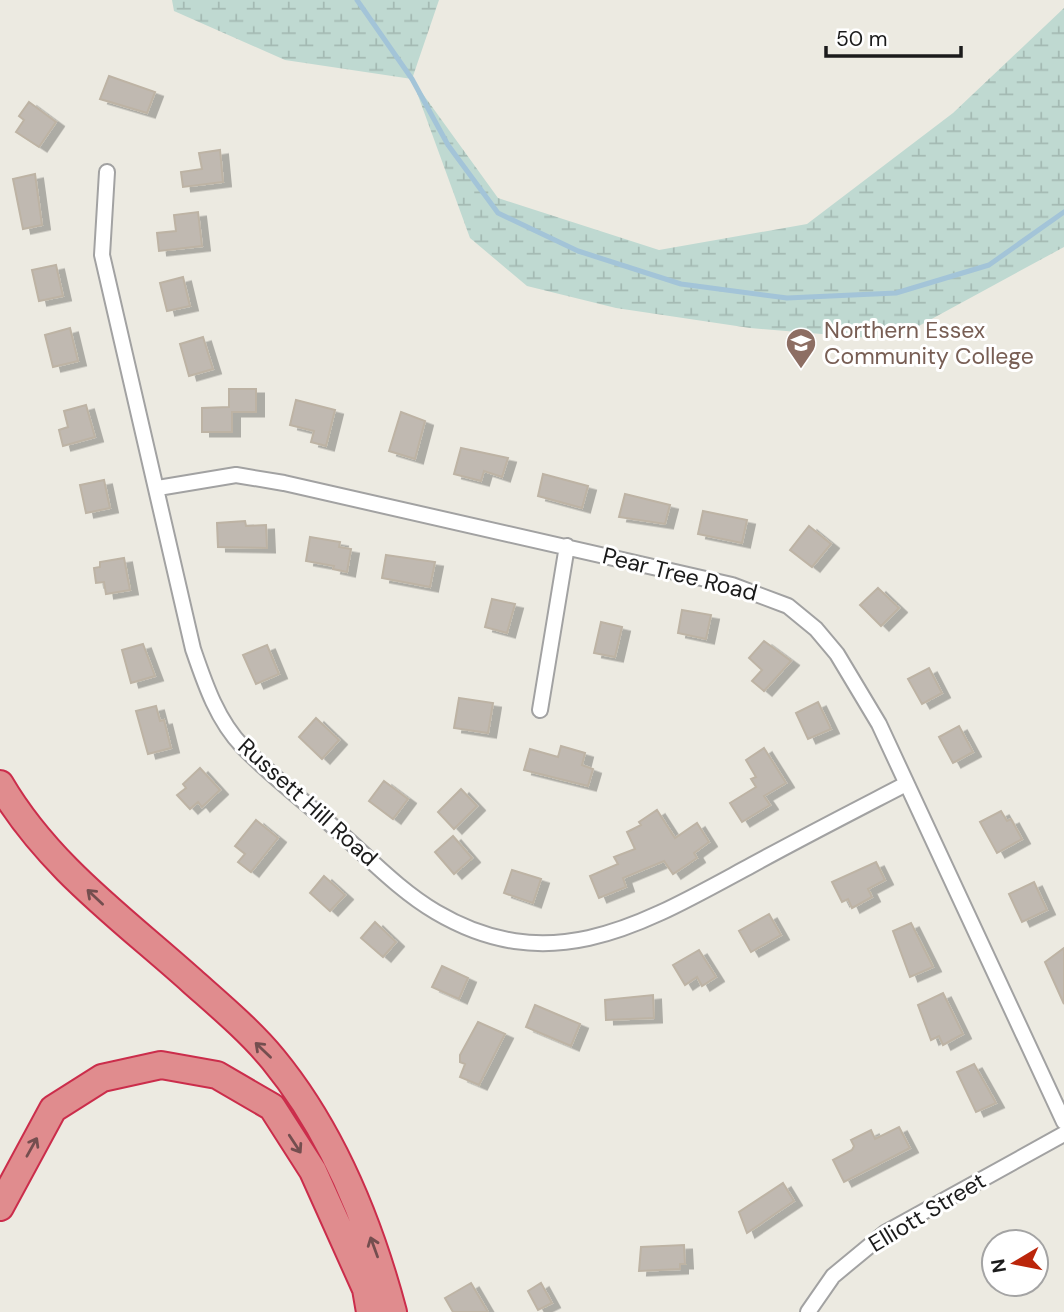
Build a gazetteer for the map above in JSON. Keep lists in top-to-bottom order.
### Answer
{
  "streets": {
    "street": ["Pear Tree Road", "Russett Hill Road", "Elliott Street"]
  },
  "crossings": [
    ["Pear Tree Road", "Russett Hill Road"]
  ],
  "places": {
    "school or university": ["Northern Essex Community College"]
  },
  "scale_bar": "50 m",
  "north": "left"
}
